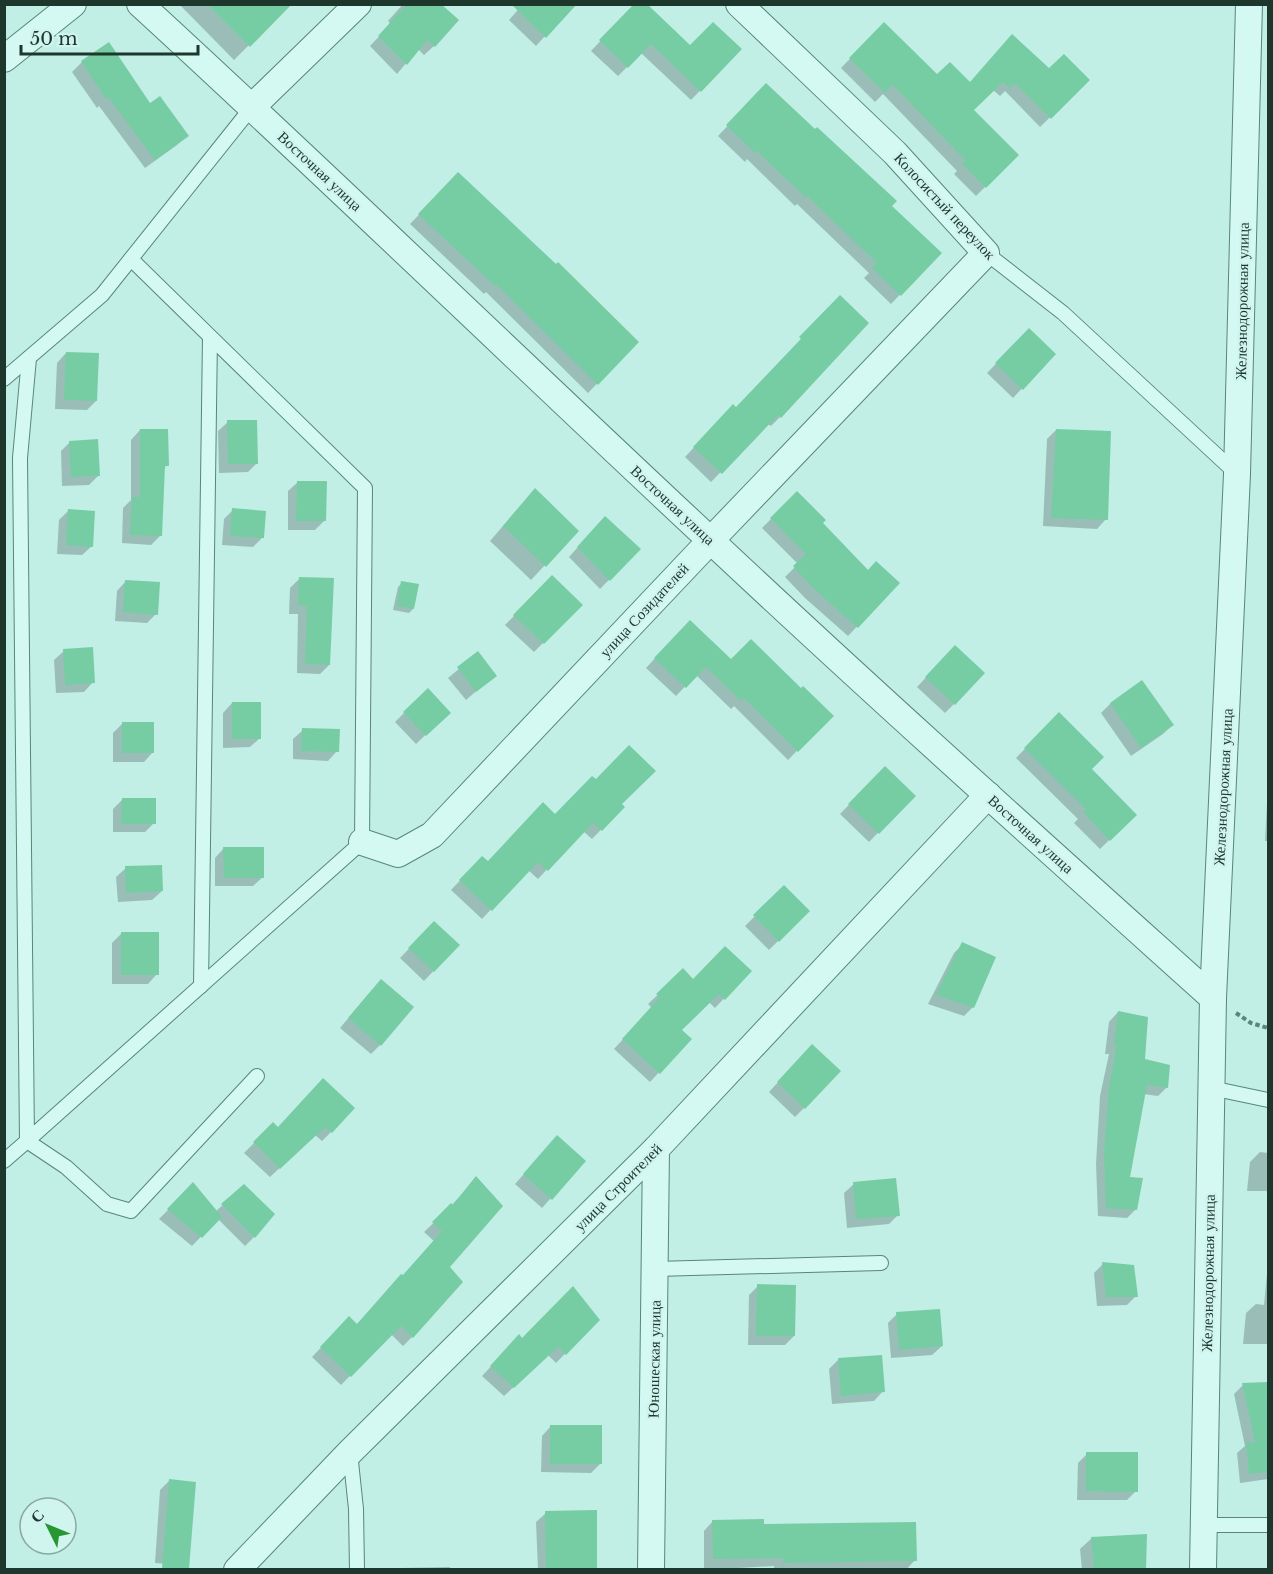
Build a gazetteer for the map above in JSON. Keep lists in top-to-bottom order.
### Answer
{
  "streets": {
    "street": [
      "Восточная улица",
      "Колосистый переулок",
      "Железнодорожная улица",
      "улица Созидателей",
      "улица Строителей",
      "Юношеская улица"
    ]
  },
  "crossings": [
    ["Восточная улица", "Железнодорожная улица"],
    ["Восточная улица", "улица Созидателей"],
    ["Восточная улица", "улица Строителей"],
    ["Колосистый переулок", "Железнодорожная улица"],
    ["Колосистый переулок", "улица Созидателей"],
    ["улица Строителей", "Юношеская улица"]
  ],
  "scale_bar": "50 m",
  "north": "top left"
}
